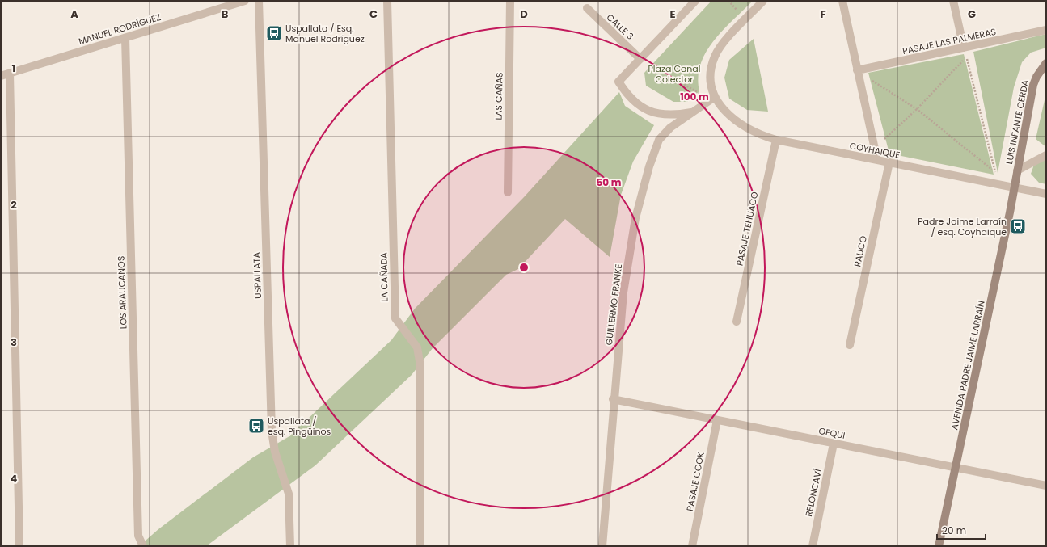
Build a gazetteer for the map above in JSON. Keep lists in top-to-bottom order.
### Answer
{
  "streets": {
    "street": [
      "CALLE 3",
      "MANUEL RODRÍGUEZ",
      "PASAJE LAS PALMERAS",
      "LAS CAÑAS",
      "LUIS INFANTE CERDA",
      "COYHAIQUE",
      "PASAJE TEHUACO",
      "RAUCO",
      "USPALLATA",
      "LA CAÑADA",
      "LOS ARAUCANOS",
      "GUILLERMO FRANKE",
      "AVENIDA PADRE JAIME LARRAÍN",
      "OFQUI",
      "PASAJE COOK",
      "RELONCAVÍ"
    ]
  },
  "crossings": [
    ["MANUEL RODRÍGUEZ", "LOS ARAUCANOS"],
    ["LUIS INFANTE CERDA", "COYHAIQUE"],
    ["LUIS INFANTE CERDA", "AVENIDA PADRE JAIME LARRAÍN"],
    ["COYHAIQUE", "PASAJE TEHUACO"],
    ["COYHAIQUE", "RAUCO"],
    ["COYHAIQUE", "GUILLERMO FRANKE"],
    ["COYHAIQUE", "AVENIDA PADRE JAIME LARRAÍN"],
    ["GUILLERMO FRANKE", "OFQUI"],
    ["AVENIDA PADRE JAIME LARRAÍN", "OFQUI"],
    ["OFQUI", "PASAJE COOK"],
    ["OFQUI", "RELONCAVÍ"]
  ],
  "parks": ["Plaza Canal Colector"],
  "places": {
    "bus stop": ["Uspallata / Esq. Manuel Rodríguez", "Padre Jaime Larraín / esq. Coyhaique", "Uspallata / esq. Pingüinos"]
  },
  "scale_bar": "20 m",
  "grid": {
    "columns": [
      "A",
      "B",
      "C",
      "D",
      "E",
      "F",
      "G"
    ],
    "rows": [
      "1",
      "2",
      "3",
      "4"
    ]
  },
  "rings": ["100 m", "50 m"]
}
